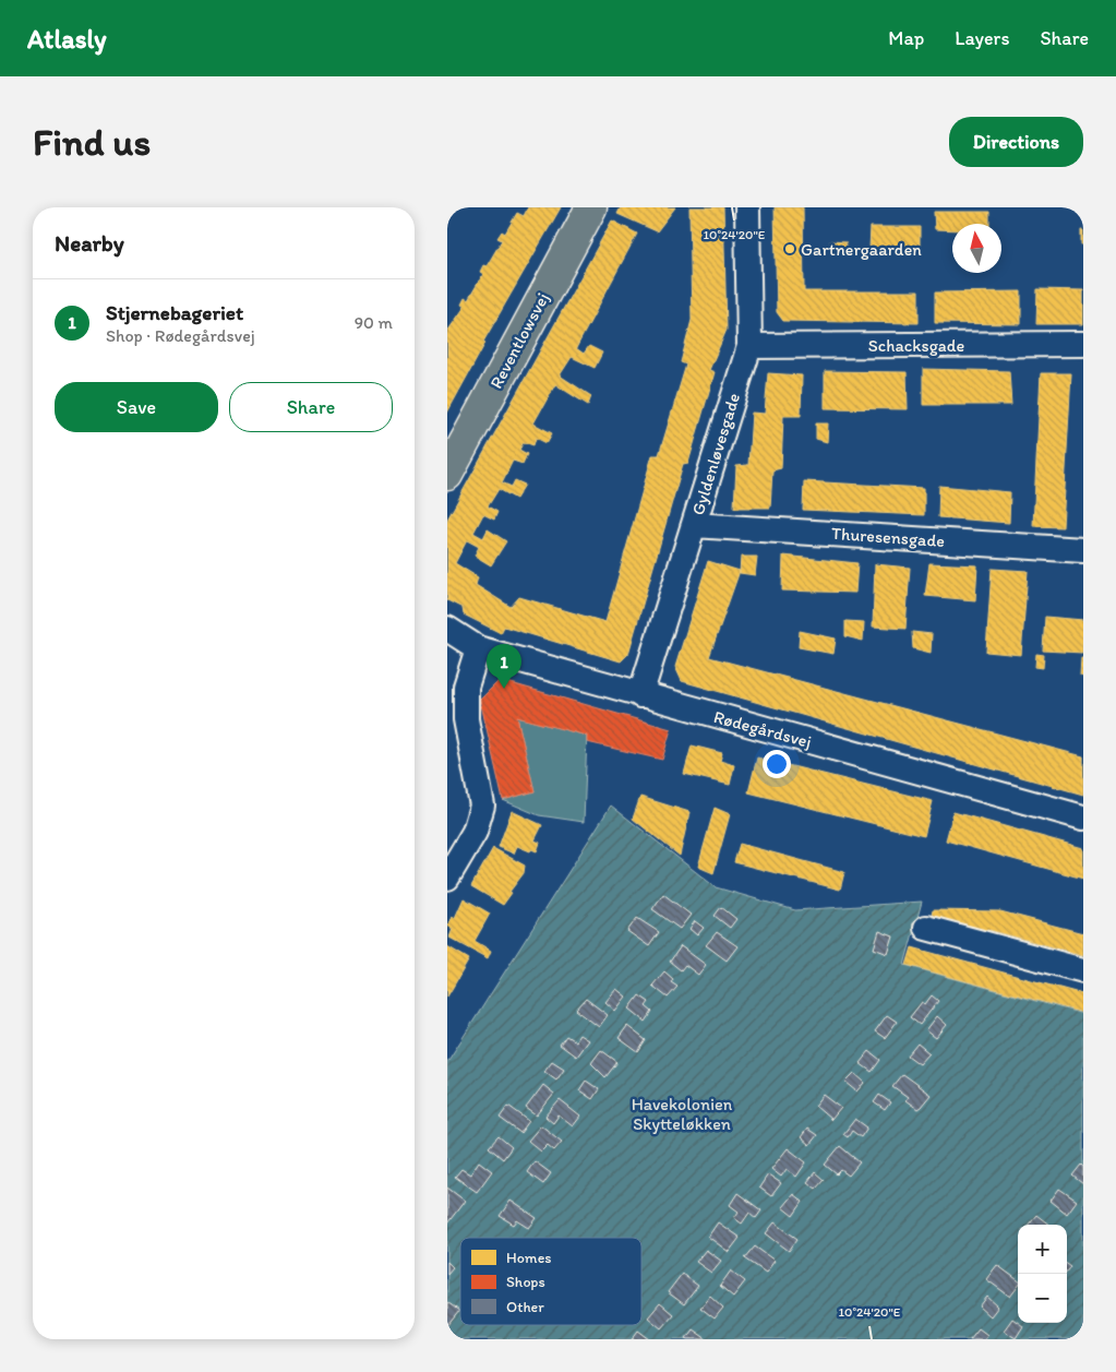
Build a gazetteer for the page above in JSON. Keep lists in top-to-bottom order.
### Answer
{
  "streets": {
    "main road": ["Reventlowsvej"],
    "street": [
      "Schacksgade",
      "Gyldenløvesgade",
      "Thuresensgade",
      "Rødegårdsvej"
    ]
  },
  "crossings": [
    ["Schacksgade", "Gyldenløvesgade"],
    ["Gyldenløvesgade", "Thuresensgade"],
    ["Gyldenløvesgade", "Rødegårdsvej"]
  ],
  "parks": ["Havekolonien Skytteløkken"],
  "places": ["Gartnergaarden"],
  "legend": ["Homes", "Shops", "Other"],
  "north": "top",
  "page": {
    "header": "Atlasly",
    "nav": ["Map", "Layers", "Share"],
    "buttons": [
      "Directions",
      ["Save", "Share"]
    ],
    "title": "Find us",
    "heading": "Nearby",
    "list": [
      {
        "mark": "1",
        "name": "Stjernebageriet",
        "note": "Shop · Rødegårdsvej",
        "value": "90 m"
      }
    ],
    "pins": "1",
    "map_buttons": ["+", "−"]
  },
  "coordinates": ["10°24'20\"E"]
}
